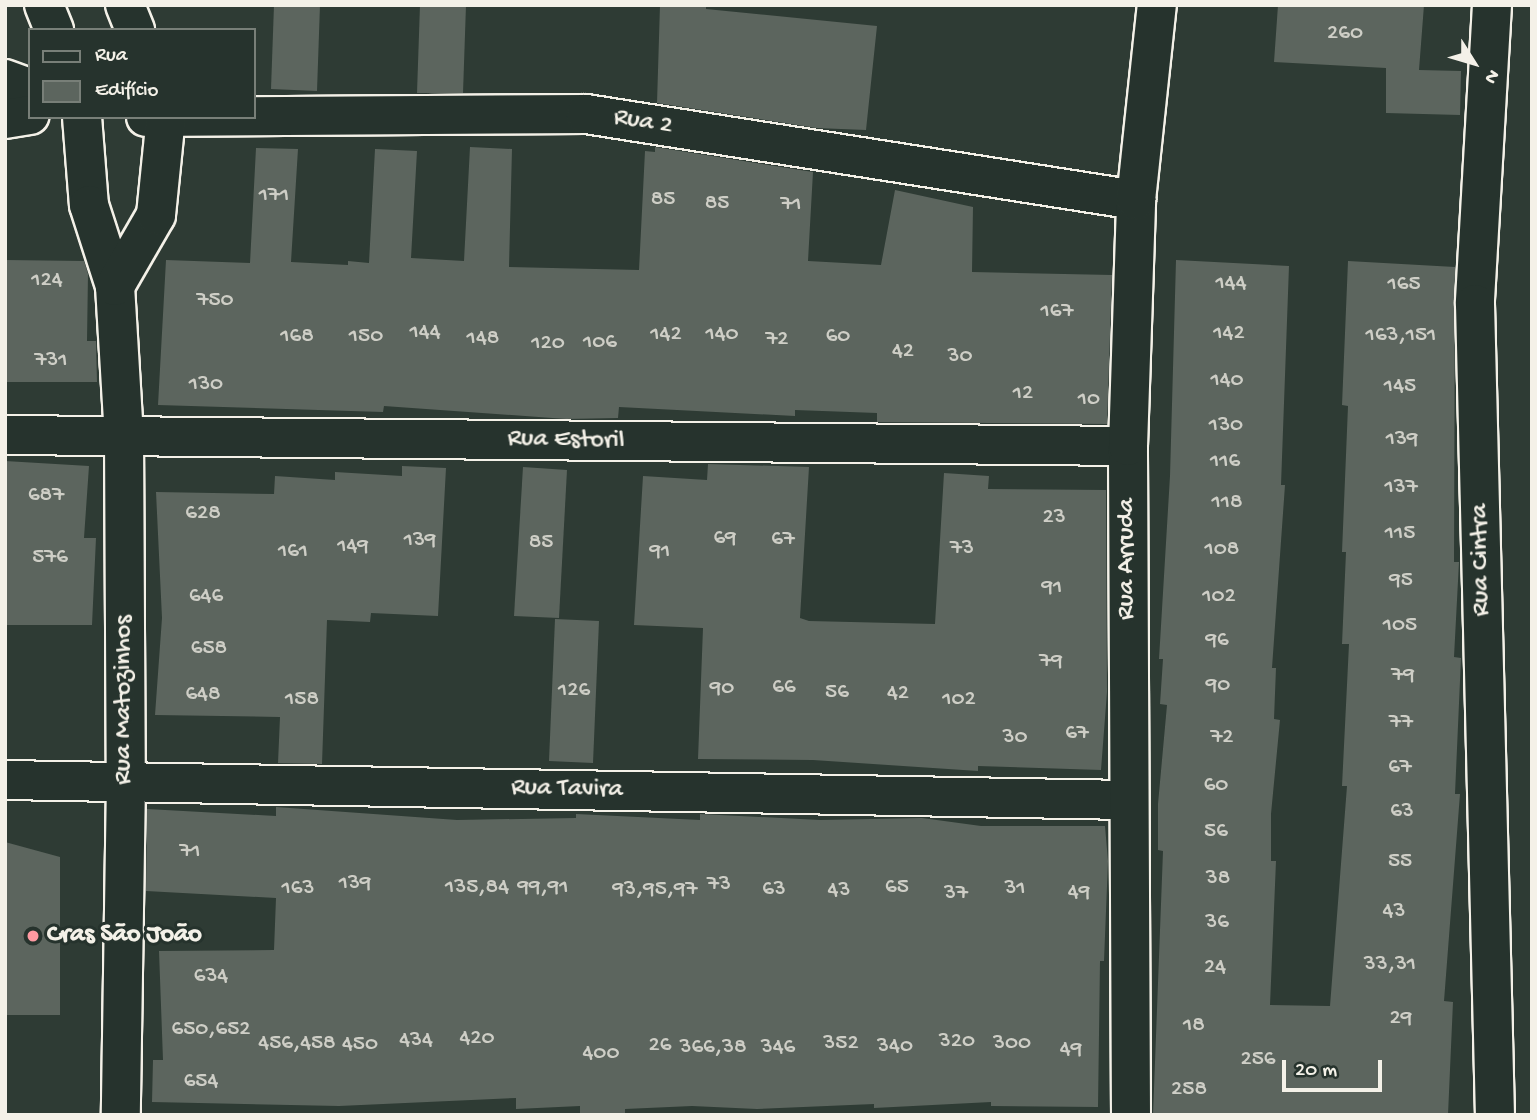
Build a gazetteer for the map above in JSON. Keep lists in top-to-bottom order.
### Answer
{
  "streets": {
    "street": [
      "Rua 2",
      "Rua Estoril",
      "Rua Arruda",
      "Rua Cintra",
      "Rua Matozinhos",
      "Rua Tavira"
    ]
  },
  "crossings": [
    ["Rua 2", "Rua Arruda"],
    ["Rua Estoril", "Rua Arruda"],
    ["Rua Estoril", "Rua Matozinhos"],
    ["Rua Arruda", "Rua Tavira"],
    ["Rua Matozinhos", "Rua Tavira"]
  ],
  "places": ["Cras São João"],
  "house_numbers": [
    "260",
    "171",
    "85",
    "85",
    "71",
    "124",
    "144",
    "165",
    "750",
    "167",
    "144",
    "142",
    "142",
    "140",
    "163,151",
    "168",
    "150",
    "60",
    "148",
    "72",
    "106",
    "120",
    "42",
    "30",
    "731",
    "140",
    "130",
    "145",
    "12",
    "10",
    "130",
    "139",
    "116",
    "137",
    "687",
    "118",
    "628",
    "23",
    "115",
    "69",
    "67",
    "139",
    "85",
    "149",
    "73",
    "108",
    "161",
    "91",
    "576",
    "95",
    "91",
    "646",
    "102",
    "105",
    "96",
    "658",
    "79",
    "79",
    "90",
    "66",
    "90",
    "126",
    "56",
    "42",
    "648",
    "158",
    "102",
    "77",
    "67",
    "30",
    "72",
    "67",
    "60",
    "63",
    "56",
    "71",
    "55",
    "38",
    "139",
    "73",
    "135,84",
    "99,91",
    "65",
    "163",
    "31",
    "93,95,97",
    "63",
    "43",
    "49",
    "37",
    "43",
    "36",
    "33,31",
    "24",
    "634",
    "29",
    "18",
    "650,652",
    "420",
    "434",
    "320",
    "456,458",
    "352",
    "300",
    "450",
    "26",
    "340",
    "366,38",
    "346",
    "49",
    "400",
    "256",
    "654",
    "258"
  ],
  "legend": ["Rua", "Edifício"],
  "scale_bar": "20 m",
  "north": "bottom right"
}
